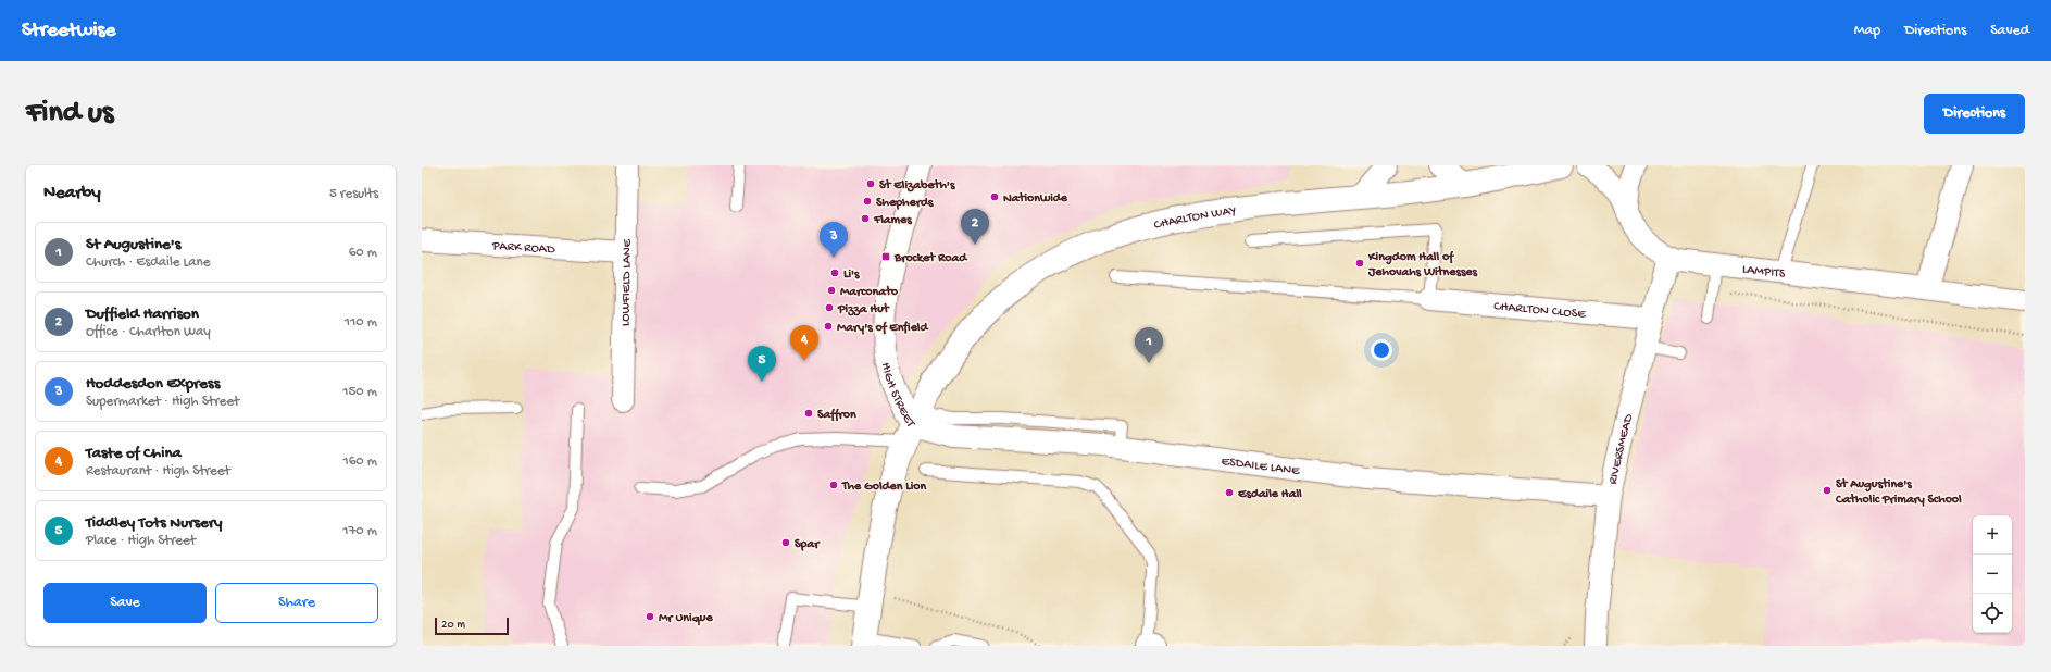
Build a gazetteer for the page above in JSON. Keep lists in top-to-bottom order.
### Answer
{
  "streets": {
    "main road": ["CHARLTON WAY", "HIGH STREET"],
    "street": [
      "PARK ROAD",
      "LAMPITS",
      "LOWFIELD LANE",
      "CHARLTON CLOSE",
      "RIVERSMEAD",
      "ESDAILE LANE"
    ]
  },
  "crossings": [
    ["CHARLTON WAY", "HIGH STREET"],
    ["CHARLTON WAY", "ESDAILE LANE"],
    ["PARK ROAD", "LOWFIELD LANE"],
    ["LAMPITS", "RIVERSMEAD"],
    ["CHARLTON CLOSE", "RIVERSMEAD"],
    ["HIGH STREET", "ESDAILE LANE"],
    ["RIVERSMEAD", "ESDAILE LANE"]
  ],
  "places": {
    "other": [
      "St Elizabeth's",
      "Nationwide",
      "Shepherds",
      "Flames",
      "Kingdom Hall of Jehovahs Witnesses",
      "Li's",
      "Marconato",
      "Pizza Hut",
      "Mary's of Enfield",
      "Saffron",
      "The Golden Lion",
      "St Augustine's Catholic Primary School",
      "Esdaile Hall",
      "Spar",
      "Mr Unique"
    ],
    "transit": ["Brocket Road"]
  },
  "scale_bar": "20 m",
  "page": {
    "header": "Streetwise",
    "nav": ["Map", "Directions", "Saved"],
    "buttons": [
      "Directions",
      ["Save", "Share"]
    ],
    "title": "Find us",
    "heading": ["Nearby", "5 results"],
    "pins": [
      "2",
      "3",
      "4",
      "1",
      "5"
    ],
    "list": [
      {
        "mark": "1",
        "name": "St Augustine's",
        "note": "Church · Esdaile Lane",
        "value": "60 m"
      },
      {
        "mark": "2",
        "name": "Duffield Harrison",
        "note": "Office · Charlton Way",
        "value": "110 m"
      },
      {
        "mark": "3",
        "name": "Hoddesdon Express",
        "note": "Supermarket · High Street",
        "value": "150 m"
      },
      {
        "mark": "4",
        "name": "Taste of China",
        "note": "Restaurant · High Street",
        "value": "160 m"
      },
      {
        "mark": "5",
        "name": "Tiddley Tots Nursery",
        "note": "Place · High Street",
        "value": "170 m"
      }
    ],
    "map_buttons": ["+", "−"],
    "scale": "20 m"
  }
}
